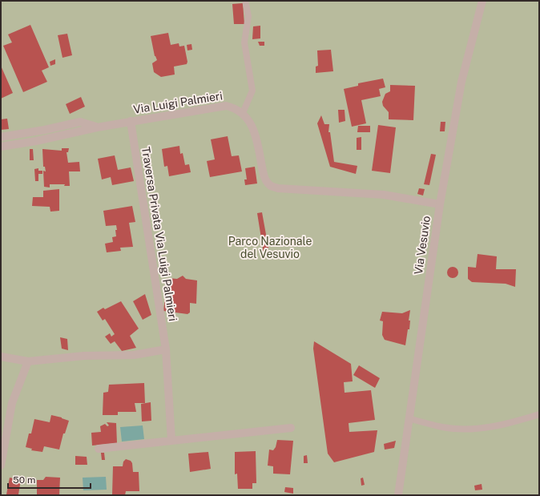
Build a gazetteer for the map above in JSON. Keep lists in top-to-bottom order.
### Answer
{
  "streets": {
    "street": ["Via Luigi Palmieri", "Traversa Privata Via Luigi Palmieri", "Via Vesuvio"]
  },
  "crossings": [
    ["Via Luigi Palmieri", "Traversa Privata Via Luigi Palmieri"],
    ["Via Luigi Palmieri", "Via Vesuvio"]
  ],
  "parks": ["Parco Nazionale del Vesuvio"],
  "scale_bar": "50 m"
}
